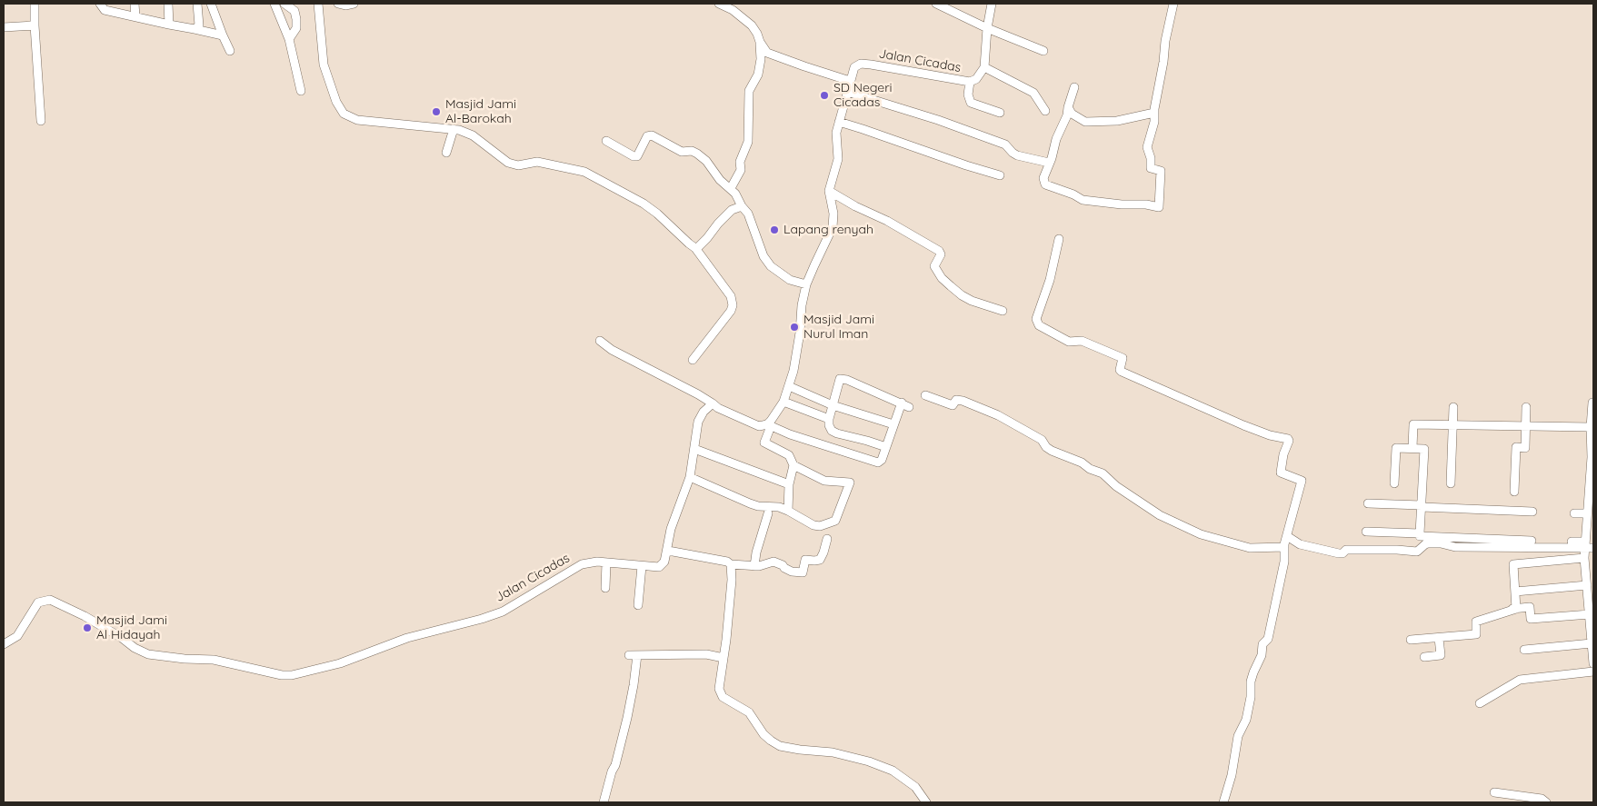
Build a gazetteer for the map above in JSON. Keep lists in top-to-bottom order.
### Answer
{
  "streets": {
    "street": ["Jalan Cicadas"]
  },
  "places": [
    "SD Negeri Cicadas",
    "Masjid Jami Al-Barokah",
    "Lapang renyah",
    "Masjid Jami Nurul Iman",
    "Masjid Jami Al Hidayah"
  ]
}
